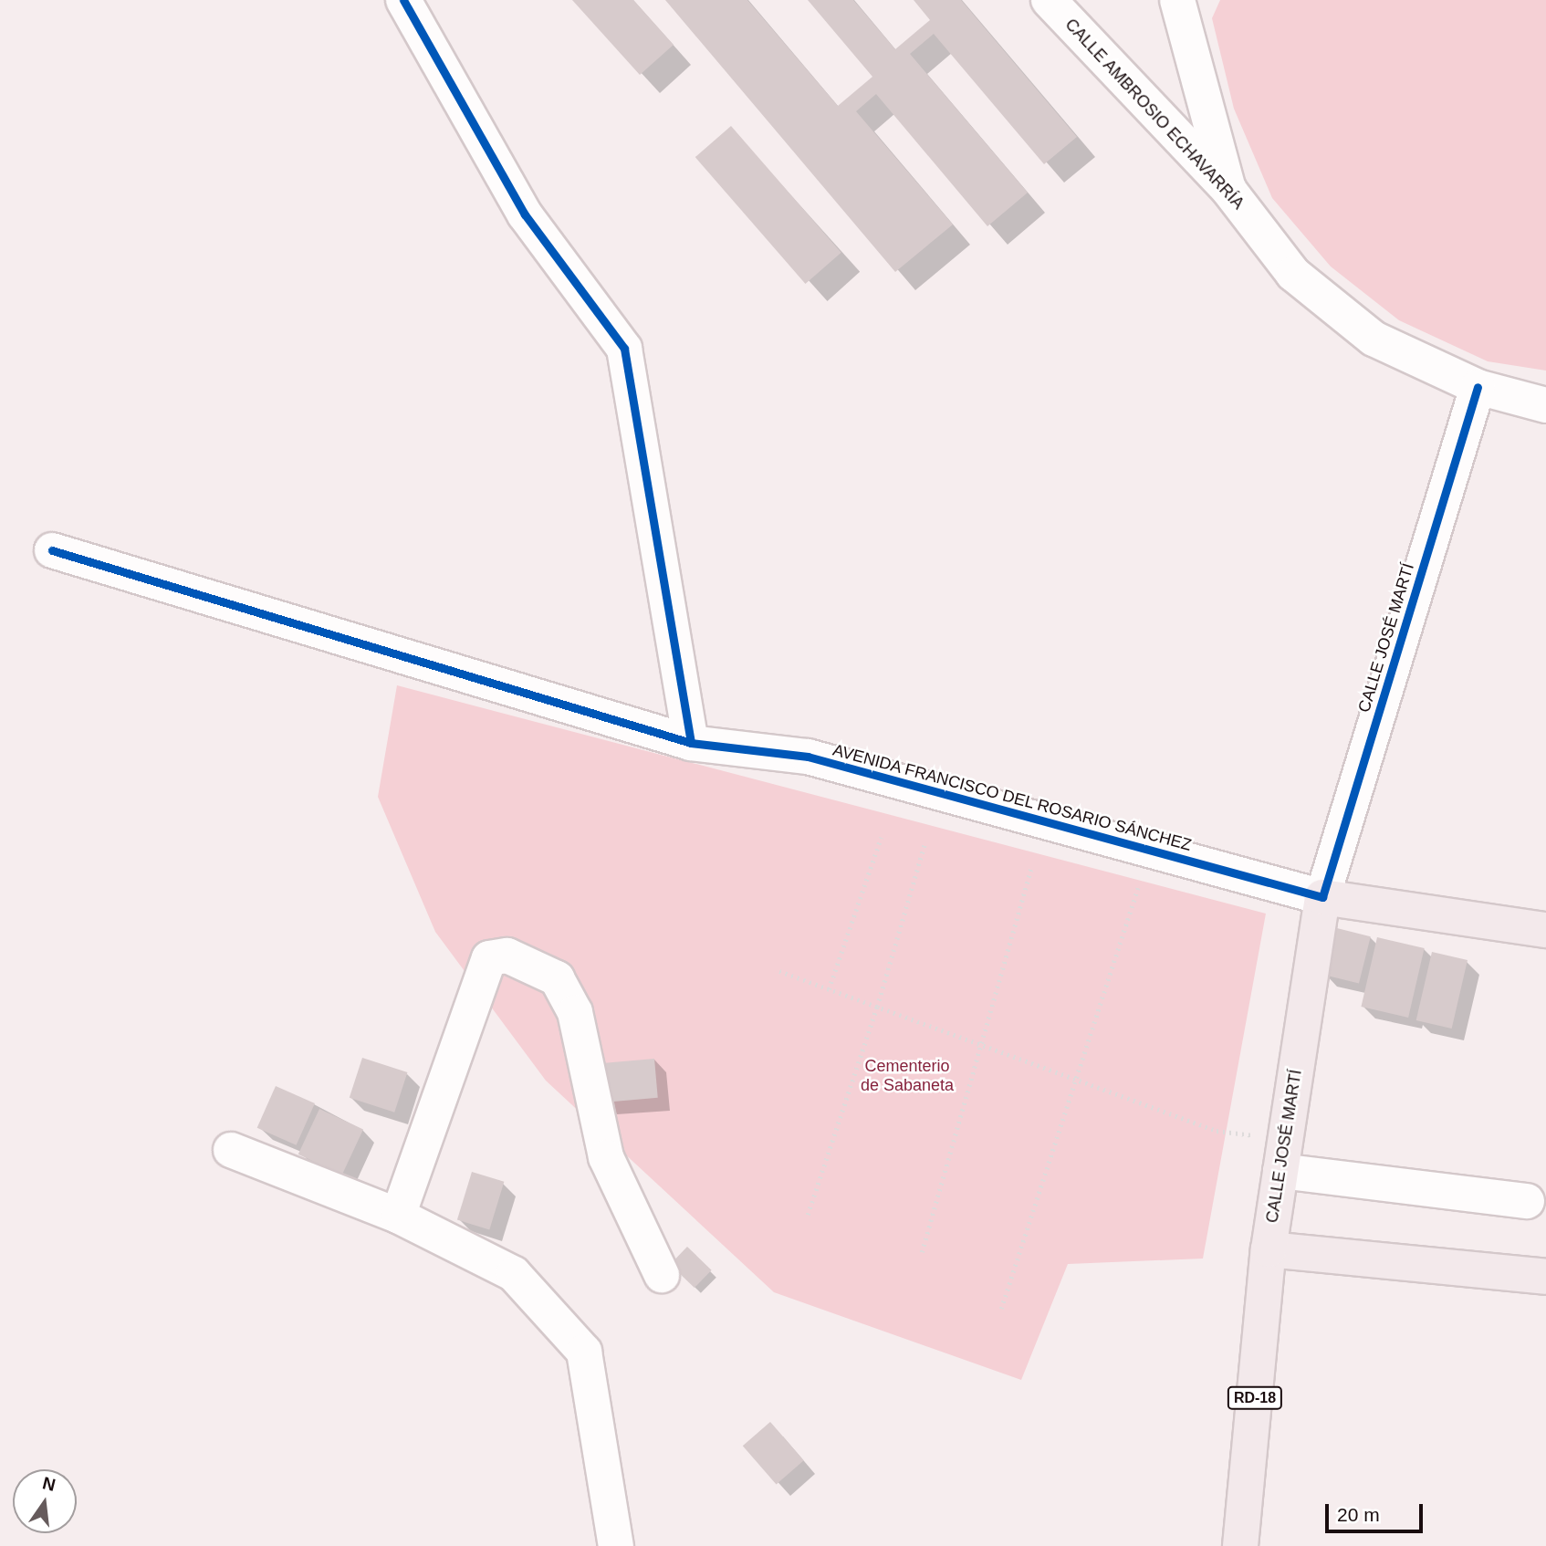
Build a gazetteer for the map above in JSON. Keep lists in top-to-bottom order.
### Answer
{
  "streets": {
    "main road": ["CALLE JOSÉ MARTÍ", "AVENIDA FRANCISCO DEL ROSARIO SÁNCHEZ", "RD-18"],
    "street": ["CALLE AMBROSIO ECHAVARRÍA"]
  },
  "crossings": [
    ["CALLE AMBROSIO ECHAVARRÍA", "CALLE JOSÉ MARTÍ"],
    ["CALLE JOSÉ MARTÍ", "AVENIDA FRANCISCO DEL ROSARIO SÁNCHEZ"]
  ],
  "parks": ["Cementerio de Sabaneta"],
  "scale_bar": "20 m",
  "north": "top"
}
